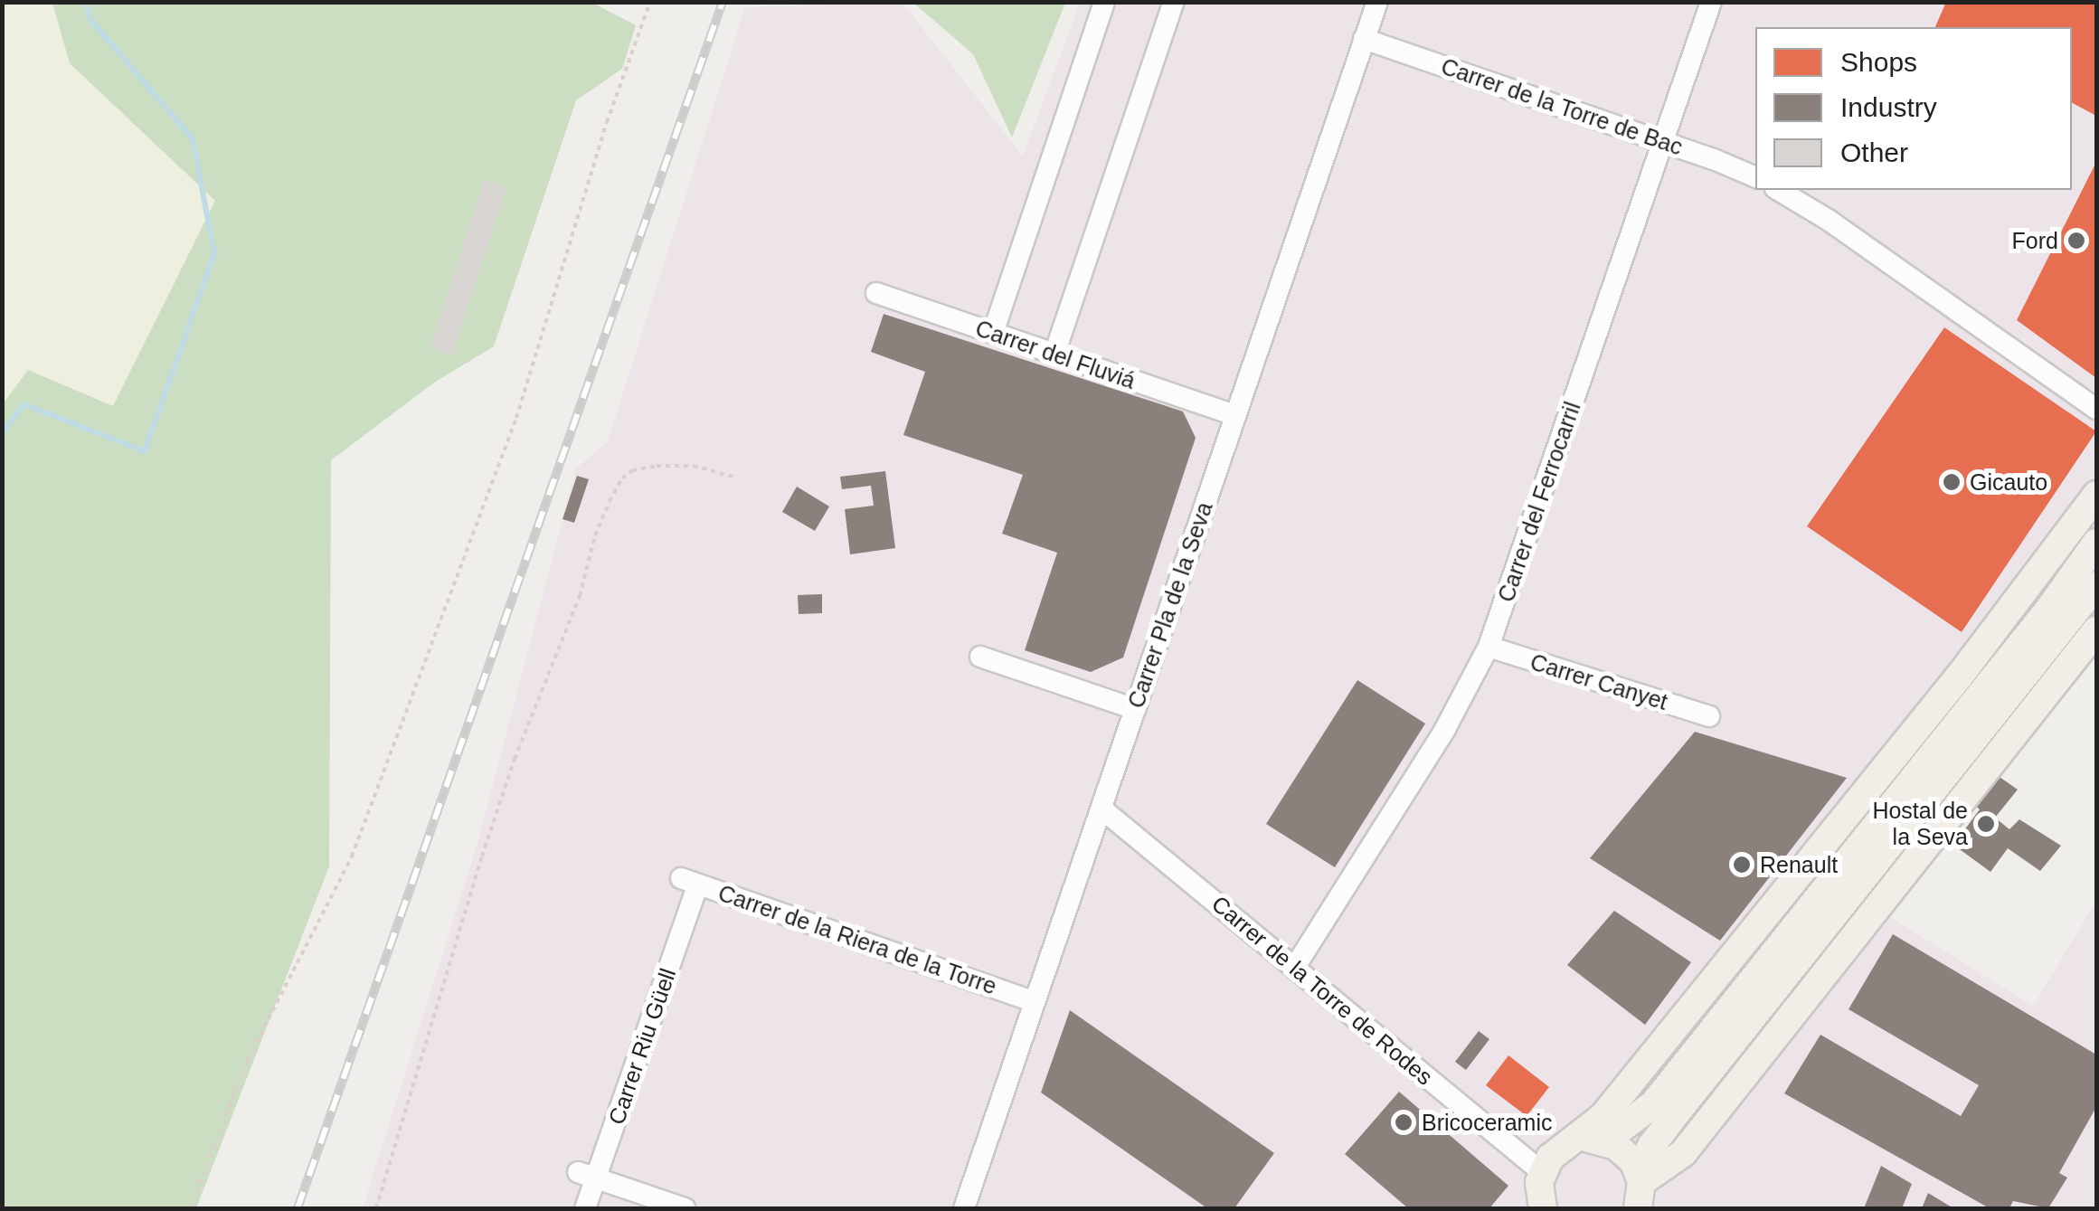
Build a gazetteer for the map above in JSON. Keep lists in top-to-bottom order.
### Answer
{
  "streets": {
    "street": [
      "Carrer de la Torre de Bac",
      "Carrer del Fluviá",
      "Carrer del Ferrocarril",
      "Carrer Pla de la Seva",
      "Carrer Canyet",
      "Carrer de la Riera de la Torre",
      "Carrer de la Torre de Rodes",
      "Carrer Riu Güell"
    ]
  },
  "crossings": [
    ["Carrer de la Torre de Bac", "Carrer del Ferrocarril"],
    ["Carrer de la Torre de Bac", "Carrer Pla de la Seva"],
    ["Carrer del Fluviá", "Carrer Pla de la Seva"],
    ["Carrer del Ferrocarril", "Carrer Canyet"],
    ["Carrer del Ferrocarril", "Carrer de la Torre de Rodes"],
    ["Carrer Pla de la Seva", "Carrer de la Riera de la Torre"],
    ["Carrer Pla de la Seva", "Carrer de la Torre de Rodes"],
    ["Carrer de la Riera de la Torre", "Carrer Riu Güell"]
  ],
  "places": [
    "Ford",
    "Gicauto",
    "Hostal de la Seva",
    "Renault",
    "Bricoceramic"
  ],
  "legend": ["Shops", "Industry", "Other"]
}
